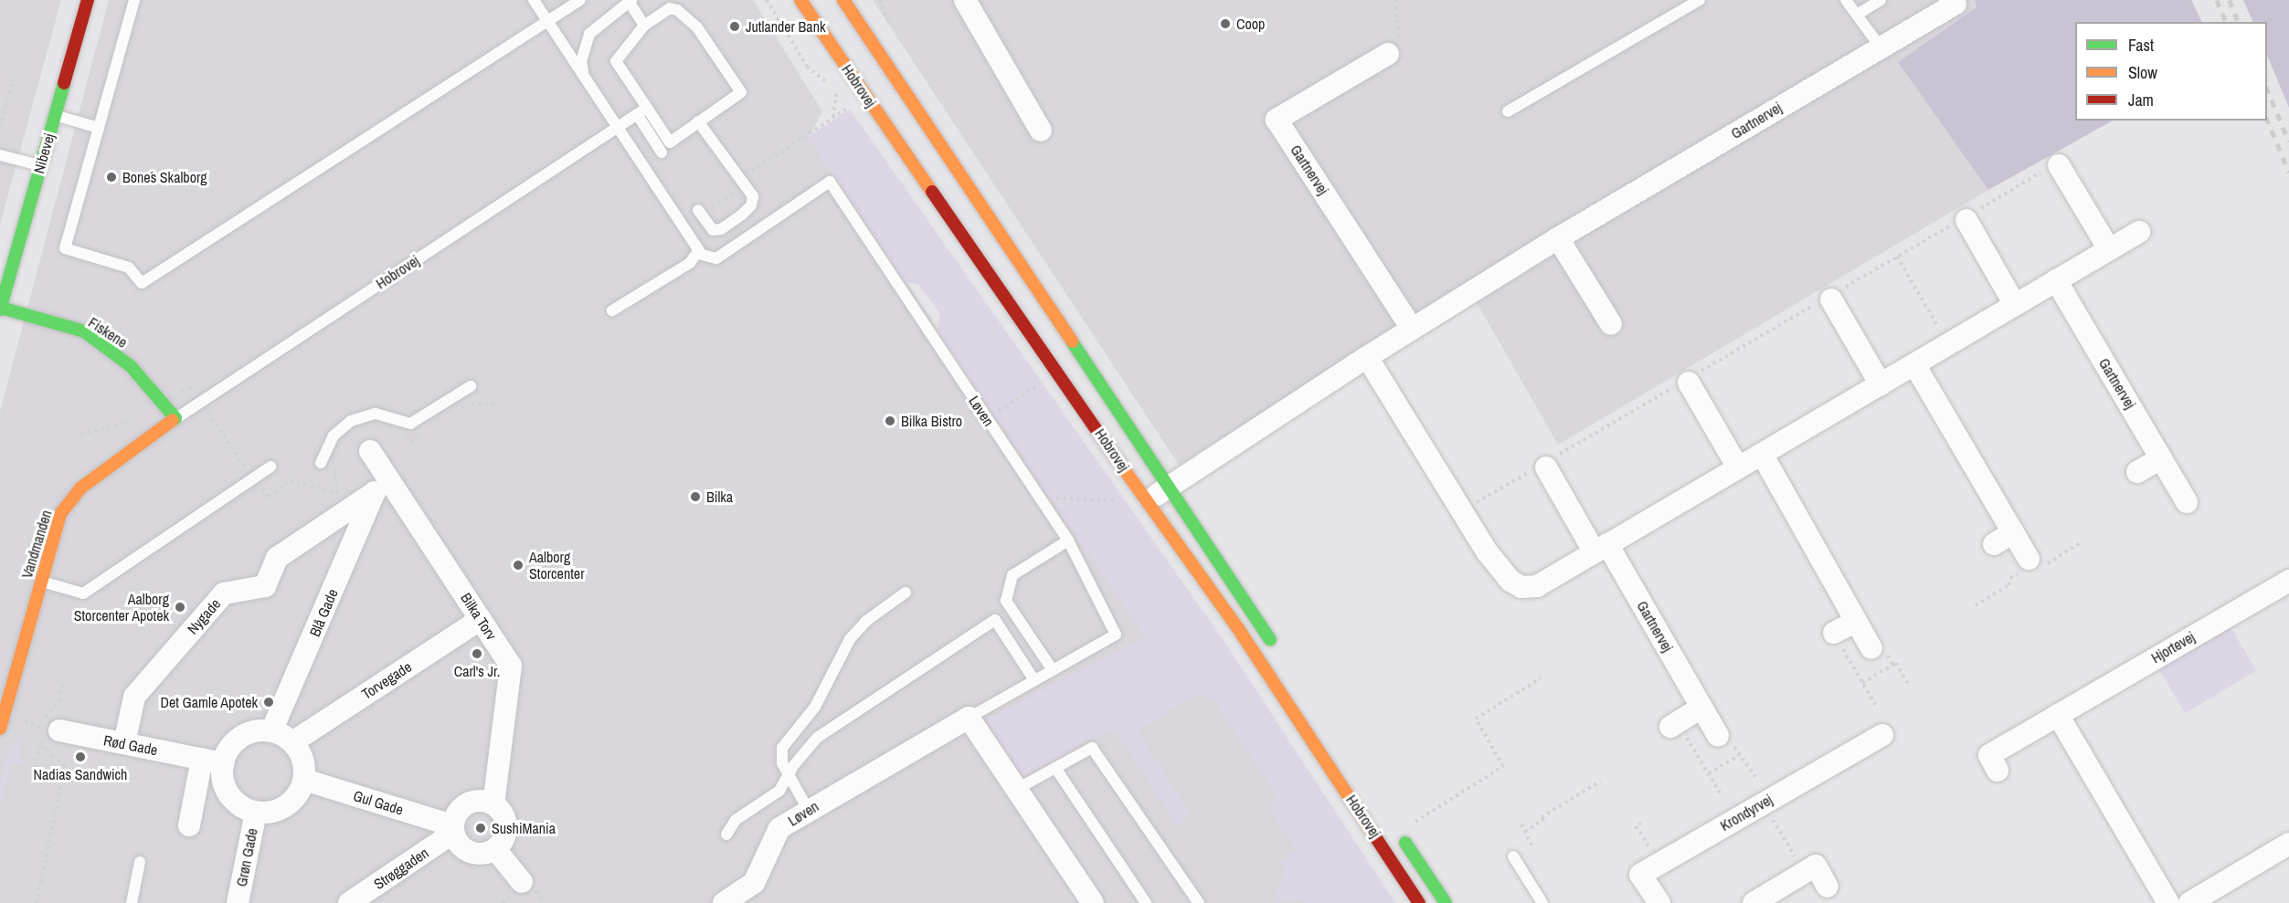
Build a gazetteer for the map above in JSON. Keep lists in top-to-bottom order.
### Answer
{
  "streets": {
    "main road": [
      "Hobrovej",
      "Nibevej",
      "Fiskene",
      "Vandmanden"
    ],
    "street": [
      "Gartnervej",
      "Løven",
      "Blå Gade",
      "Nygade",
      "Bilka Torv",
      "Hjortevej",
      "Torvegade",
      "Rød Gade",
      "Gul Gade",
      "Krondyrvej",
      "Grøn Gade",
      "Strøggaden"
    ]
  },
  "crossings": [
    ["Hobrovej", "Gartnervej"],
    ["Hobrovej", "Fiskene"],
    ["Hobrovej", "Vandmanden"],
    ["Nibevej", "Fiskene"],
    ["Fiskene", "Vandmanden"],
    ["Blå Gade", "Nygade"],
    ["Blå Gade", "Torvegade"],
    ["Blå Gade", "Rød Gade"],
    ["Blå Gade", "Gul Gade"],
    ["Blå Gade", "Grøn Gade"],
    ["Nygade", "Rød Gade"],
    ["Bilka Torv", "Torvegade"],
    ["Bilka Torv", "Gul Gade"],
    ["Bilka Torv", "Strøggaden"],
    ["Torvegade", "Rød Gade"],
    ["Torvegade", "Gul Gade"],
    ["Torvegade", "Grøn Gade"],
    ["Rød Gade", "Gul Gade"],
    ["Rød Gade", "Grøn Gade"],
    ["Gul Gade", "Grøn Gade"],
    ["Gul Gade", "Strøggaden"]
  ],
  "places": [
    "Coop",
    "Jutlander Bank",
    "Bone´s Skalborg",
    "Bilka Bistro",
    "Bilka",
    "Aalborg Storcenter",
    "Aalborg Storcenter Apotek",
    "Carl's Jr.",
    "Det Gamle Apotek",
    "Nadias Sandwich",
    "SushiMania"
  ],
  "legend": ["Fast", "Slow", "Jam"]
}
